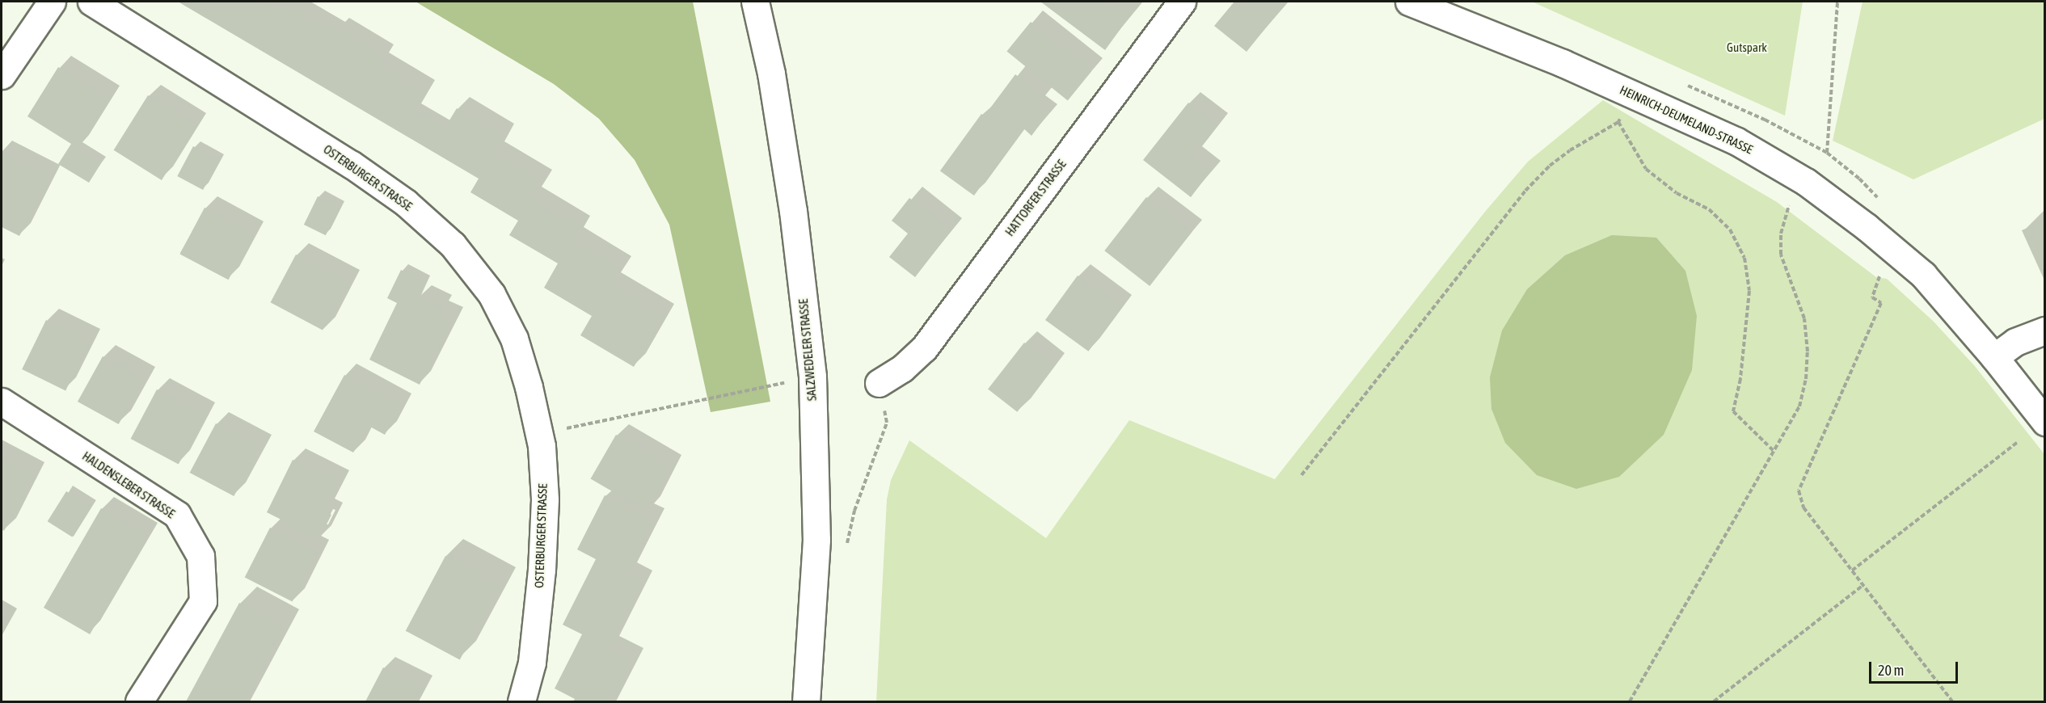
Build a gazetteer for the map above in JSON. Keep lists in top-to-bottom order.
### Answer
{
  "streets": {
    "street": [
      "HEINRICH-DEUMELAND-STRASSE",
      "OSTERBURGER STRASSE",
      "HATTORFER STRASSE",
      "SALZWEDELER STRASSE",
      "HALDENSLEBER STRASSE"
    ]
  },
  "parks": ["Gutspark"],
  "scale_bar": "20 m"
}
